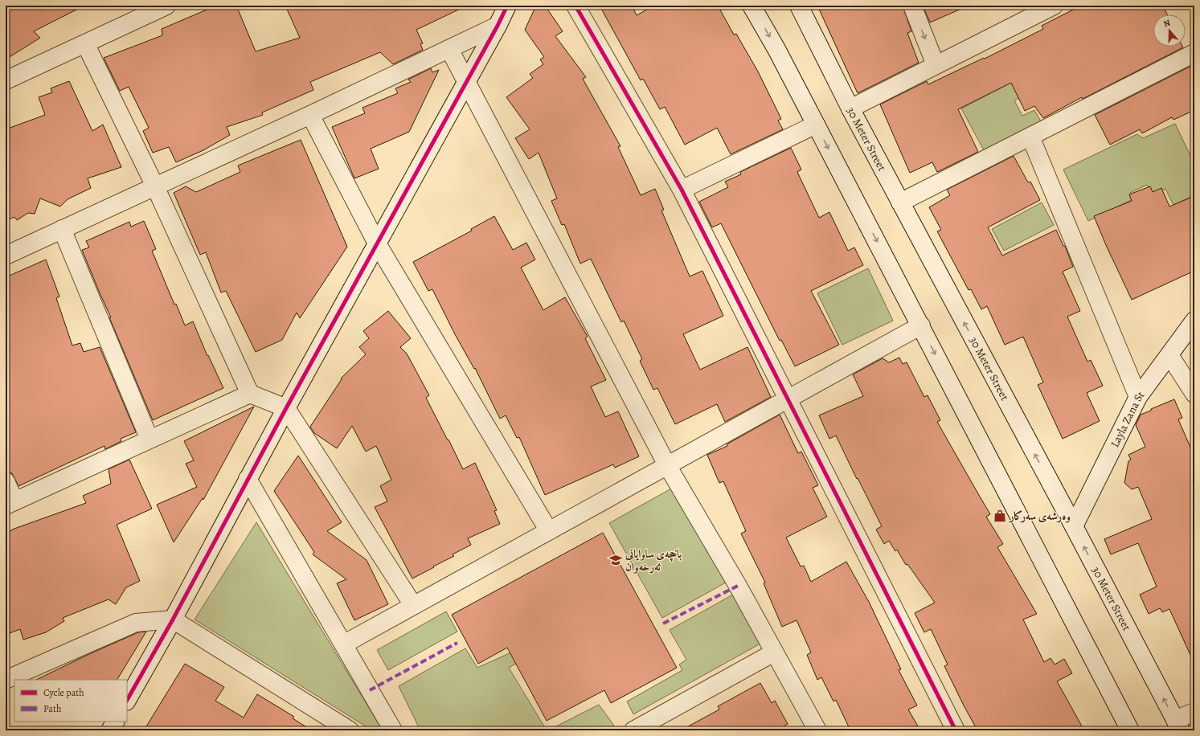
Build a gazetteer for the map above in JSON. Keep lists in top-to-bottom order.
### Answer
{
  "streets": {
    "street": ["30 Meter Street", "Layla Zana St"]
  },
  "crossings": [
    ["30 Meter Street", "Layla Zana St"]
  ],
  "places": {
    "shop": ["وەرشەی سەرکار"],
    "school or university": ["باخچەی ساوایانی ئەرخەوان"]
  },
  "legend": ["Cycle path", "Path"],
  "north": "top"
}
